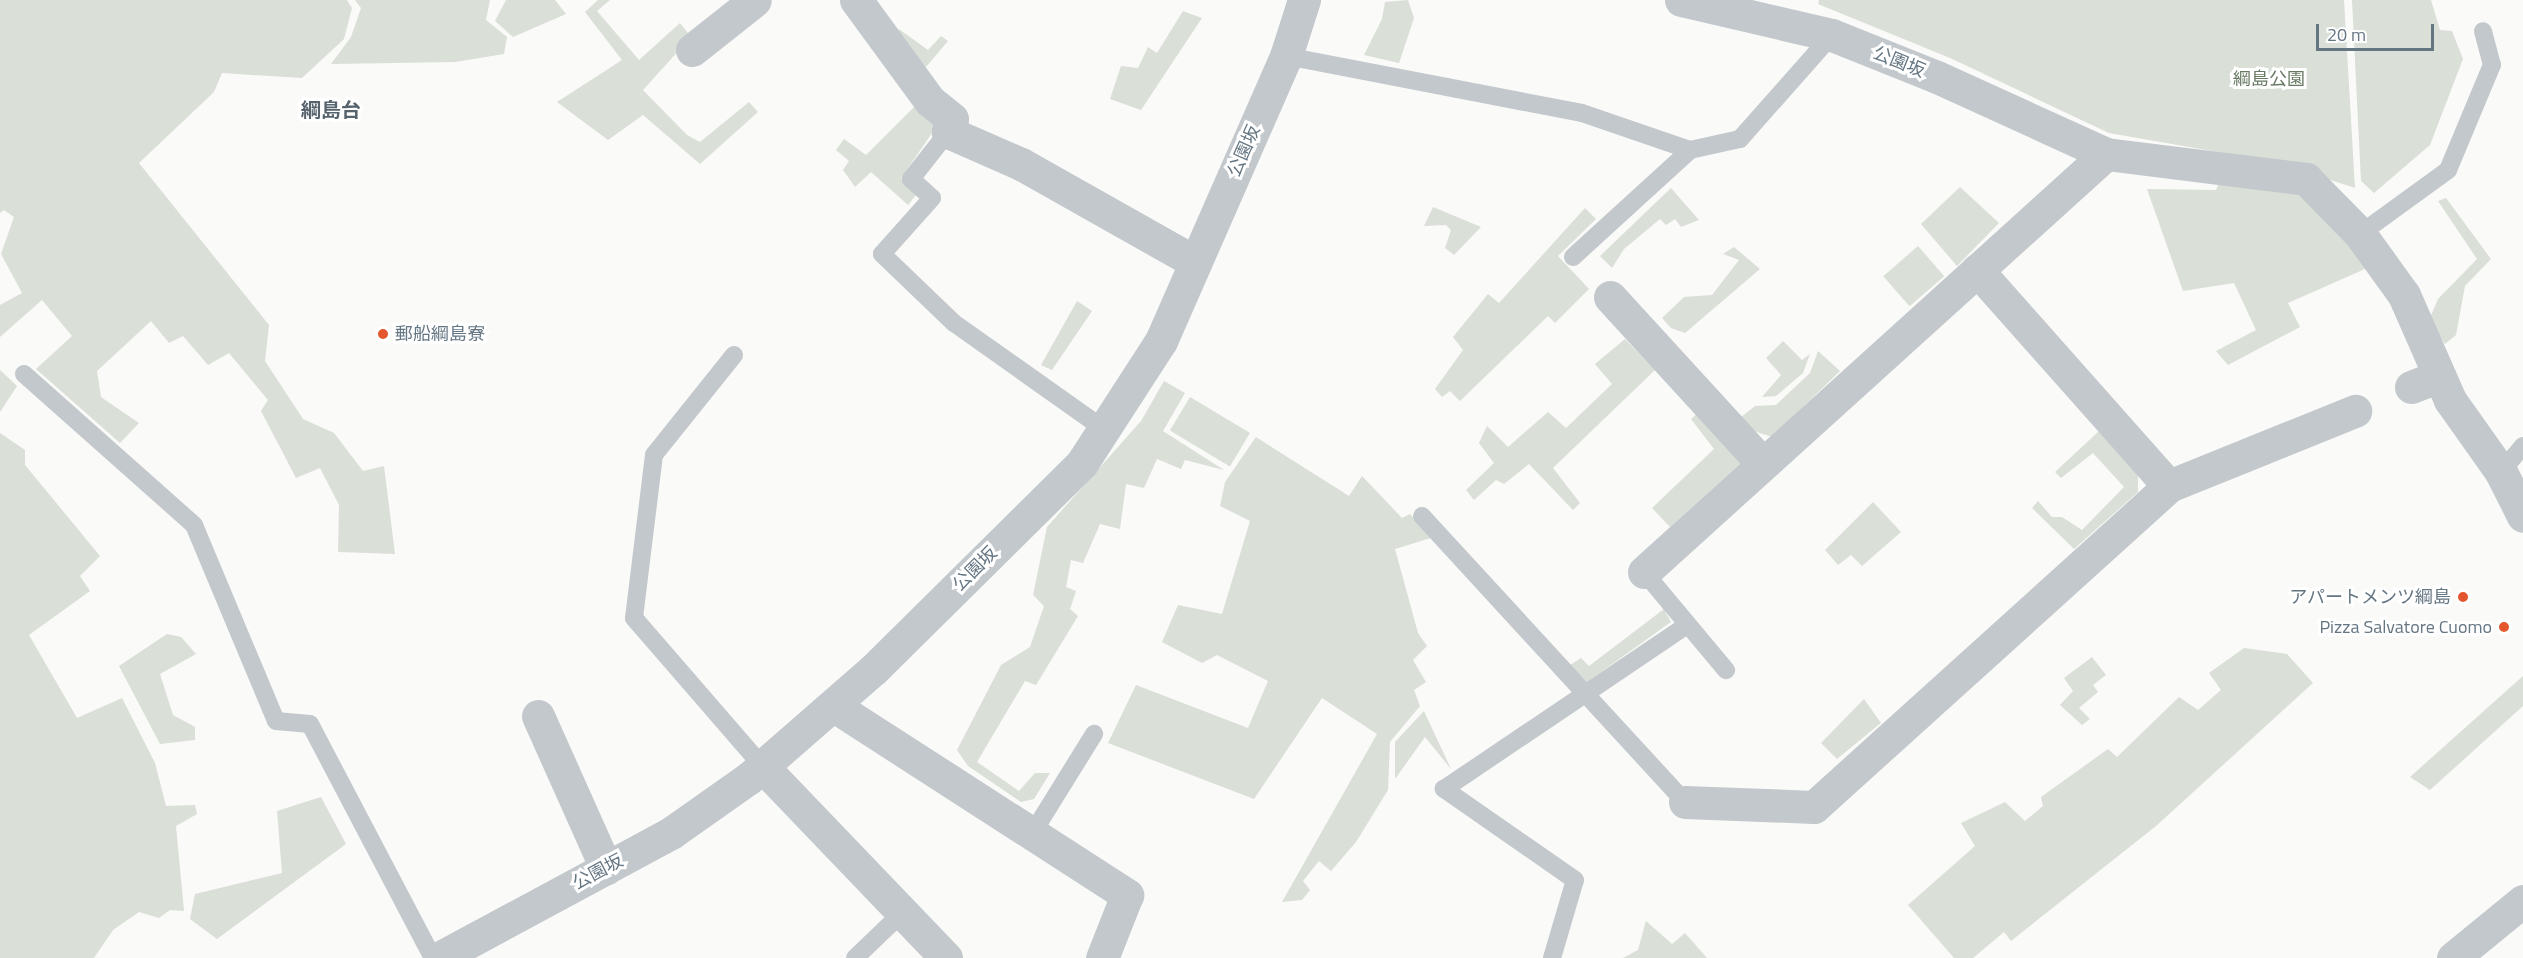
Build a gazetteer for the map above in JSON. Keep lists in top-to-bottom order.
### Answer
{
  "streets": {
    "street": ["公園坂"]
  },
  "districts": ["綱島台"],
  "parks": ["綱島公園"],
  "places": ["郵船綱島寮", "アパートメンツ綱島", "Pizza Salvatore Cuomo"],
  "scale_bar": "20 m"
}
